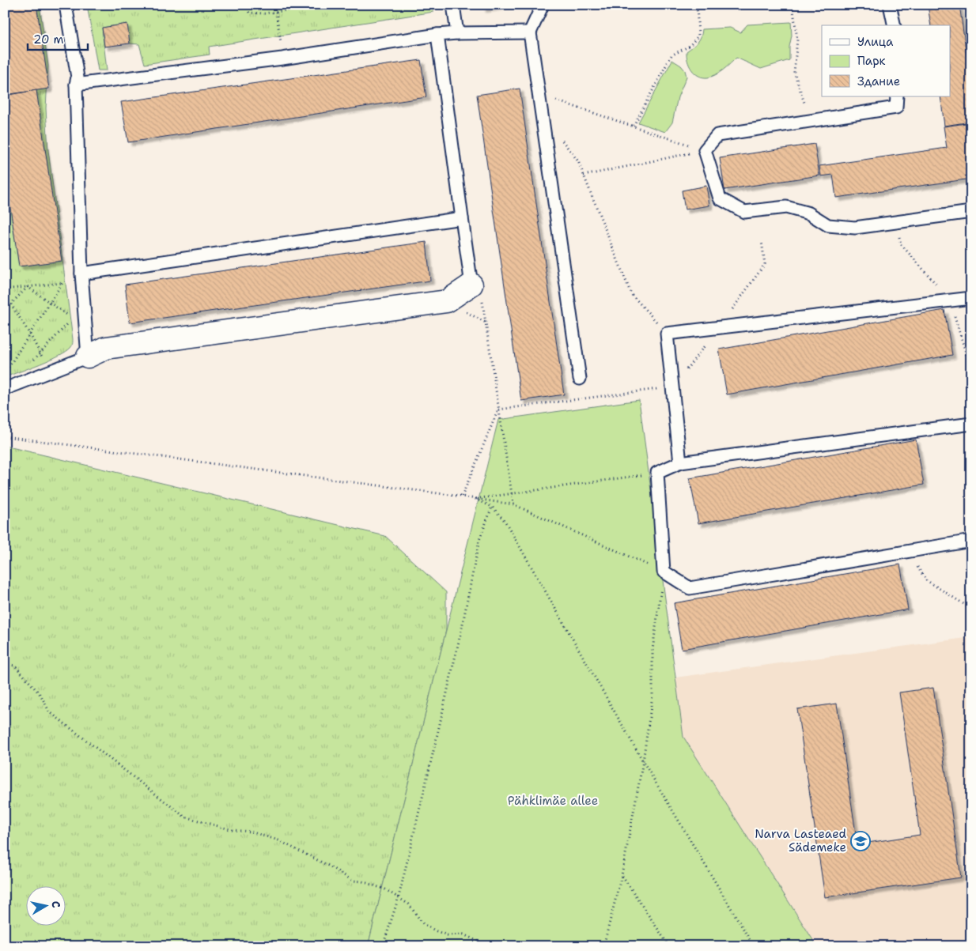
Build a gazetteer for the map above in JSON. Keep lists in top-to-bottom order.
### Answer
{
  "parks": ["Pähklimäe allee"],
  "places": {
    "school or university": ["Narva Lasteaed Sädemeke"]
  },
  "legend": ["Улица", "Парк", "Здание"],
  "scale_bar": "20 m",
  "north": "right"
}
